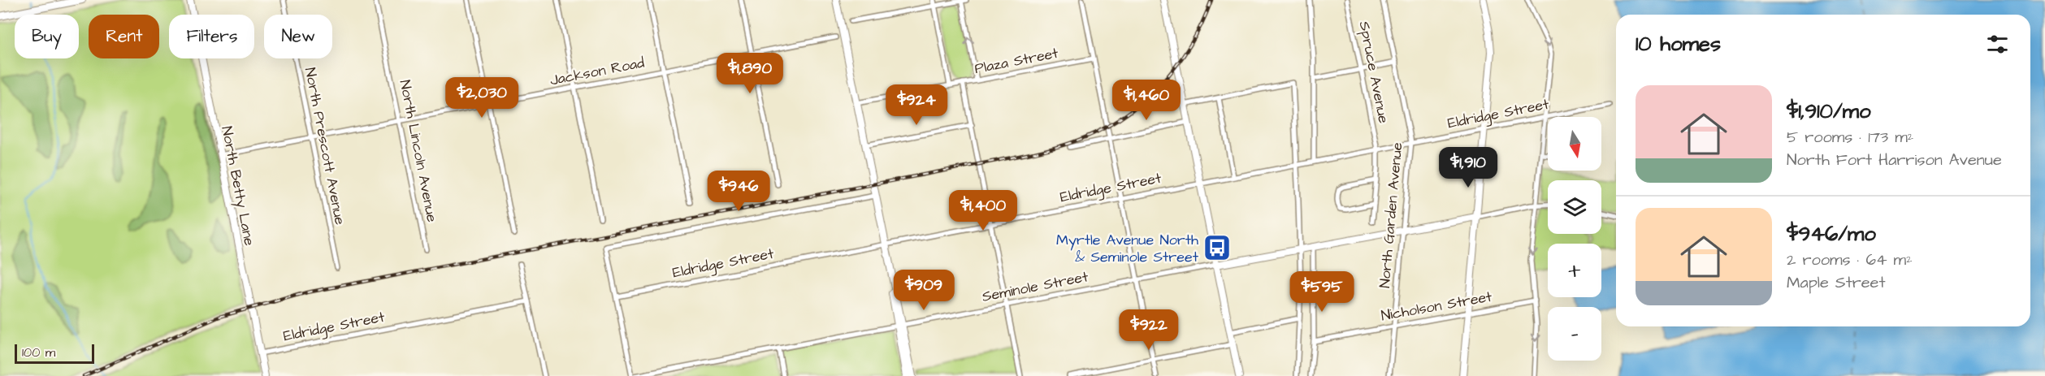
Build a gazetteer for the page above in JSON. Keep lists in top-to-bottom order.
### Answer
{
  "streets": {
    "street": [
      "Plaza Street",
      "Jackson Road",
      "Spruce Avenue",
      "Eldridge Street",
      "North Prescott Avenue",
      "North Lincoln Avenue",
      "North Betty Lane",
      "North Garden Avenue",
      "Seminole Street",
      "Nicholson Street"
    ]
  },
  "crossings": [
    ["Jackson Road", "North Prescott Avenue"],
    ["Jackson Road", "North Lincoln Avenue"],
    ["Jackson Road", "North Betty Lane"],
    ["Spruce Avenue", "Eldridge Street"],
    ["Eldridge Street", "North Betty Lane"],
    ["Eldridge Street", "North Garden Avenue"],
    ["North Garden Avenue", "Seminole Street"],
    ["North Garden Avenue", "Nicholson Street"]
  ],
  "places": {
    "bus stop": ["Myrtle Avenue North & Seminole Street"]
  },
  "scale_bar": "100 m",
  "north": "bottom",
  "page": {
    "chip": [
      "Buy",
      "Rent",
      "Filters",
      "New"
    ],
    "heading": "10 homes",
    "price": [
      "$1,890",
      "$2,030",
      "$1,460",
      "$924",
      "$1,910",
      "$946",
      "$1,400",
      "$909",
      "$595",
      "$922"
    ],
    "list": [
      {
        "name": "$1,910/mo",
        "note": "5 rooms · 173 m² · North Fort Harrison Avenue"
      },
      {
        "name": "$946/mo",
        "note": "2 rooms · 64 m² · Maple Street"
      }
    ],
    "map_buttons": ["+", "−"],
    "scale": "100 m"
  }
}
